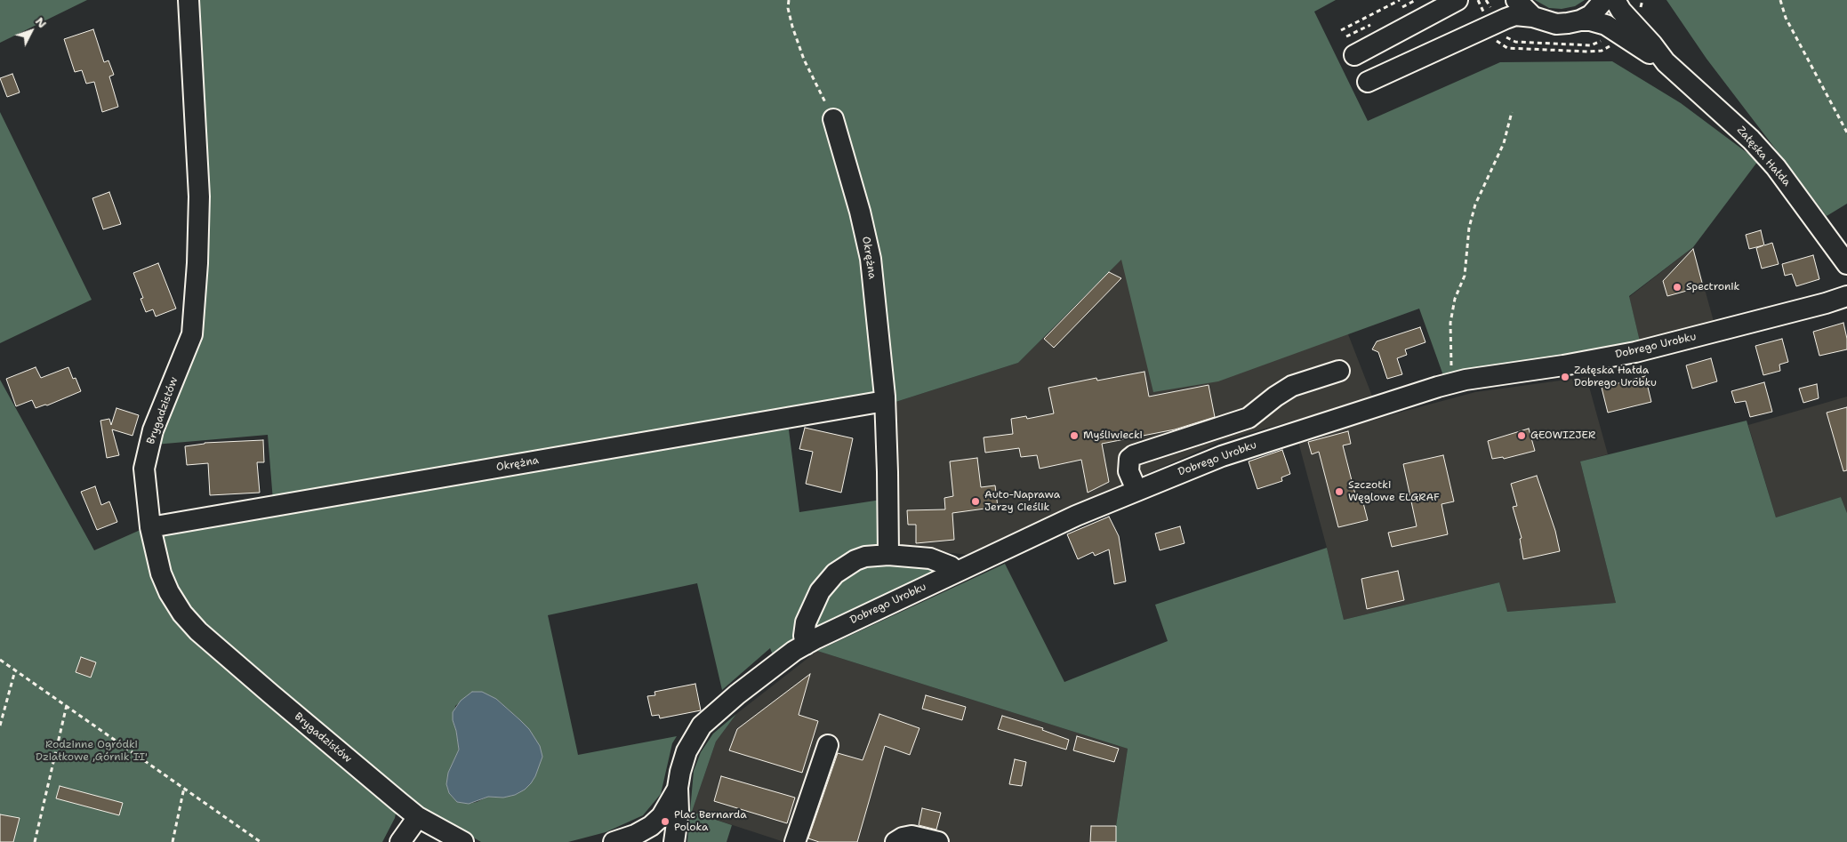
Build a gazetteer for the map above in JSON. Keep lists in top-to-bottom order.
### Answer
{
  "streets": {
    "street": [
      "Załęska Hałda",
      "Okrężna",
      "Dobrego Urobku",
      "Brygadzistów"
    ]
  },
  "crossings": [
    ["Okrężna", "Brygadzistów"]
  ],
  "parks": ["Rodzinne Ogródki Działkowe ,Górnik II'"],
  "places": [
    "Spectronik",
    "Załęska Hałda Dobrego Urobku",
    "Myśliwiecki",
    "GEOWIZJER",
    "Szczotki Węglowe ELGRAF",
    "Auto-Naprawa Jerzy Cieślik",
    "Plac Bernarda Poloka"
  ],
  "north": "top right"
}
